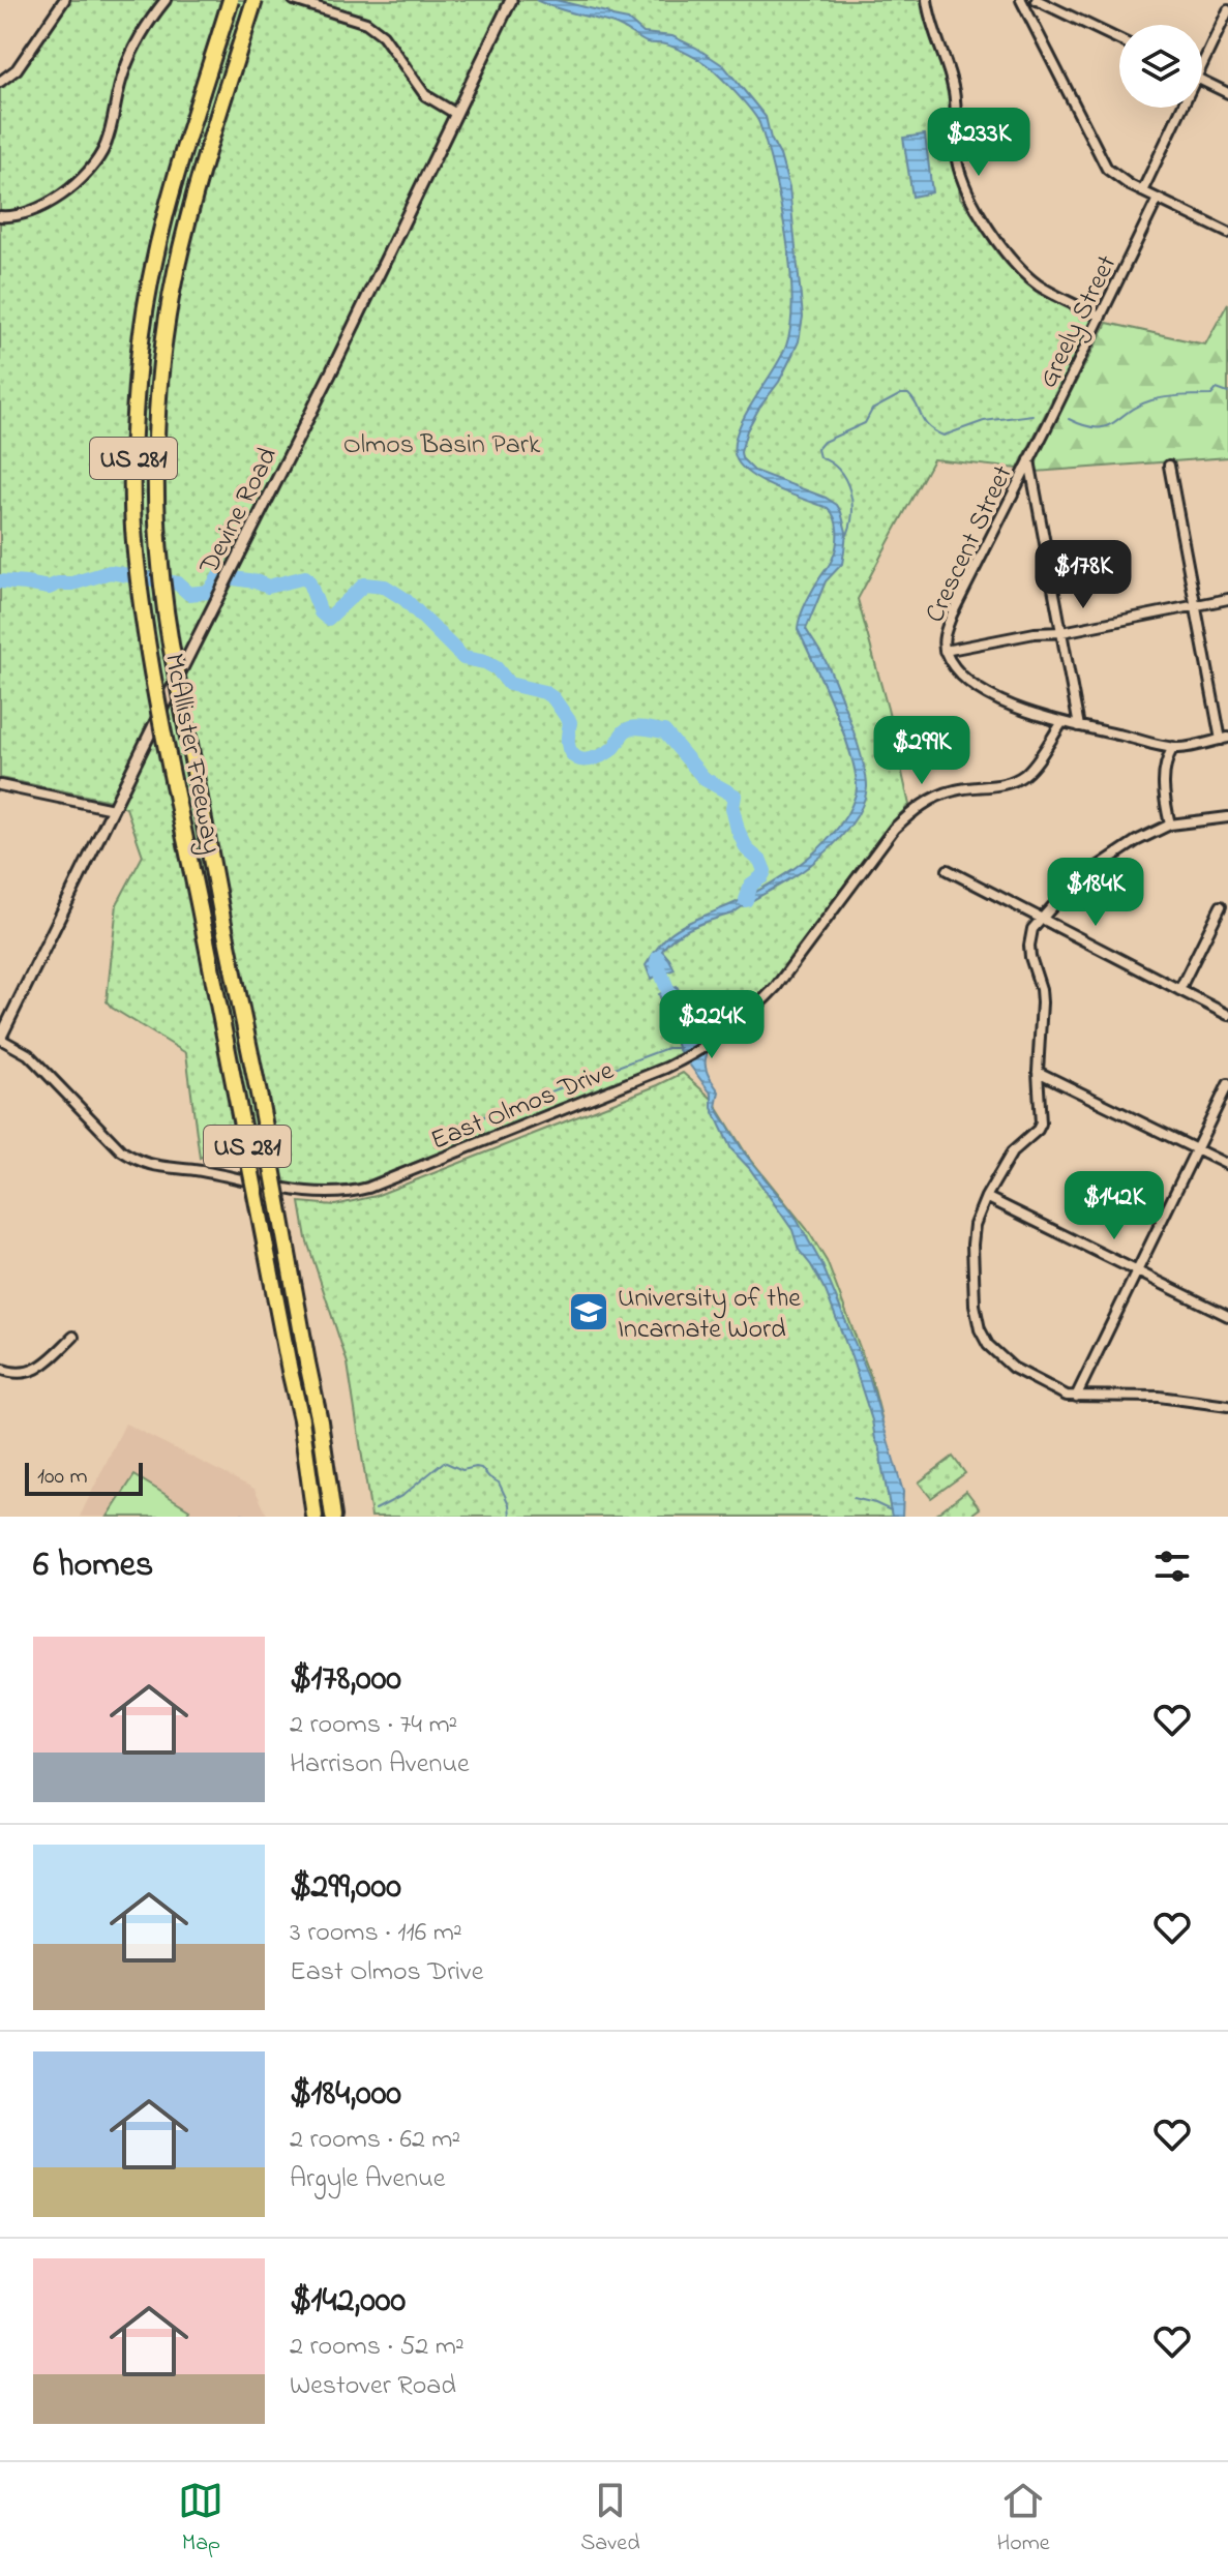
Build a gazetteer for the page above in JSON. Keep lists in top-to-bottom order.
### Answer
{
  "streets": {
    "highway": ["US 281", "McAllister Freeway"],
    "street": [
      "Greely Street",
      "Devine Road",
      "Crescent Street",
      "East Olmos Drive"
    ]
  },
  "crossings": [
    ["Greely Street", "Crescent Street"],
    ["Devine Road", "East Olmos Drive"],
    ["Crescent Street", "East Olmos Drive"]
  ],
  "parks": ["Olmos Basin Park"],
  "places": {
    "school or university": ["University of the Incarnate Word"]
  },
  "scale_bar": "100 m",
  "page": {
    "price": [
      "$233K",
      "$178K",
      "$299K",
      "$184K",
      "$224K",
      "$142K"
    ],
    "scale": "100 m",
    "heading": "6 homes",
    "list": [
      {
        "name": "$178,000",
        "note": "2 rooms · 74 m² · Harrison Avenue"
      },
      {
        "name": "$299,000",
        "note": "3 rooms · 116 m² · East Olmos Drive"
      },
      {
        "name": "$184,000",
        "note": "2 rooms · 62 m² · Argyle Avenue"
      },
      {
        "name": "$142,000",
        "note": "2 rooms · 52 m² · Westover Road"
      }
    ],
    "tabs": ["Map", "Saved", "Home"]
  }
}
